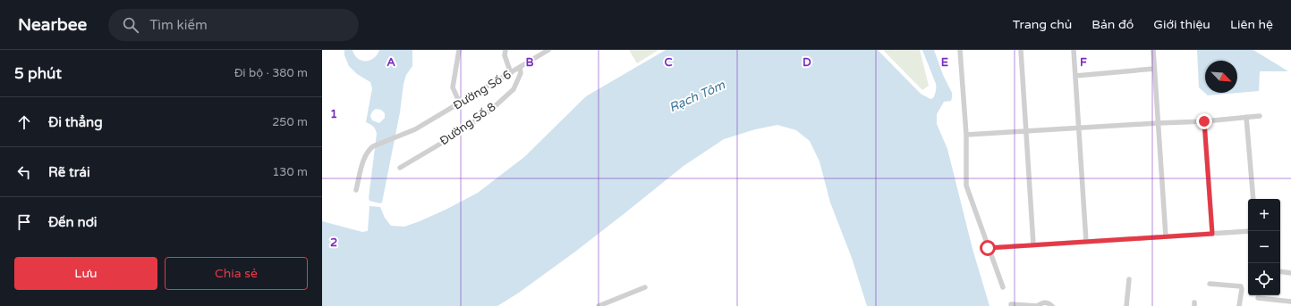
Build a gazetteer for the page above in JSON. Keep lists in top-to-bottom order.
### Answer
{
  "streets": {
    "street": ["Đường Số 6", "Đường Số 8"]
  },
  "crossings": [
    ["Đường Số 6", "Đường Số 8"]
  ],
  "water": ["Rạch Tôm"],
  "north": "bottom right",
  "page": {
    "header": "Nearbee",
    "search": "Tìm kiếm",
    "nav": [
      "Trang chủ",
      "Bản đồ",
      "Giới thiệu",
      "Liên hệ"
    ],
    "heading": ["5 phút", "Đi bộ · 380 m"],
    "list": [
      ["Đi thẳng", "250 m"],
      ["Rẽ trái", "130 m"],
      "Đến nơi"
    ],
    "map_buttons": ["+", "−"],
    "buttons": ["Lưu", "Chia sẻ"]
  },
  "grid": {
    "columns": [
      "A",
      "B",
      "C",
      "D",
      "E",
      "F"
    ],
    "rows": ["1", "2"]
  }
}
